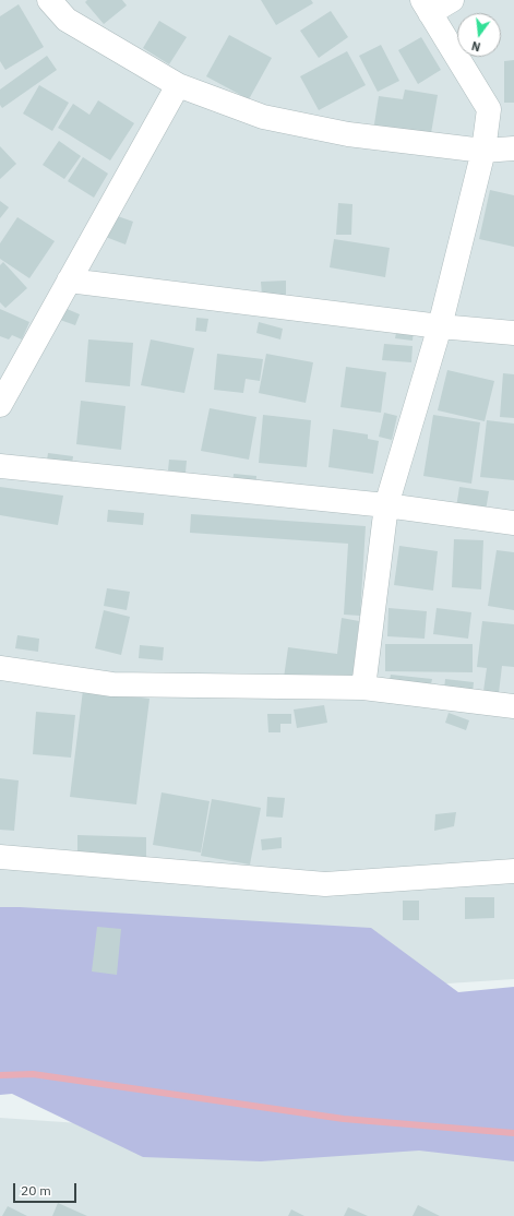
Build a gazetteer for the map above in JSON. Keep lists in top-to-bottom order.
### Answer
{
  "scale_bar": "20 m",
  "north": "bottom"
}
